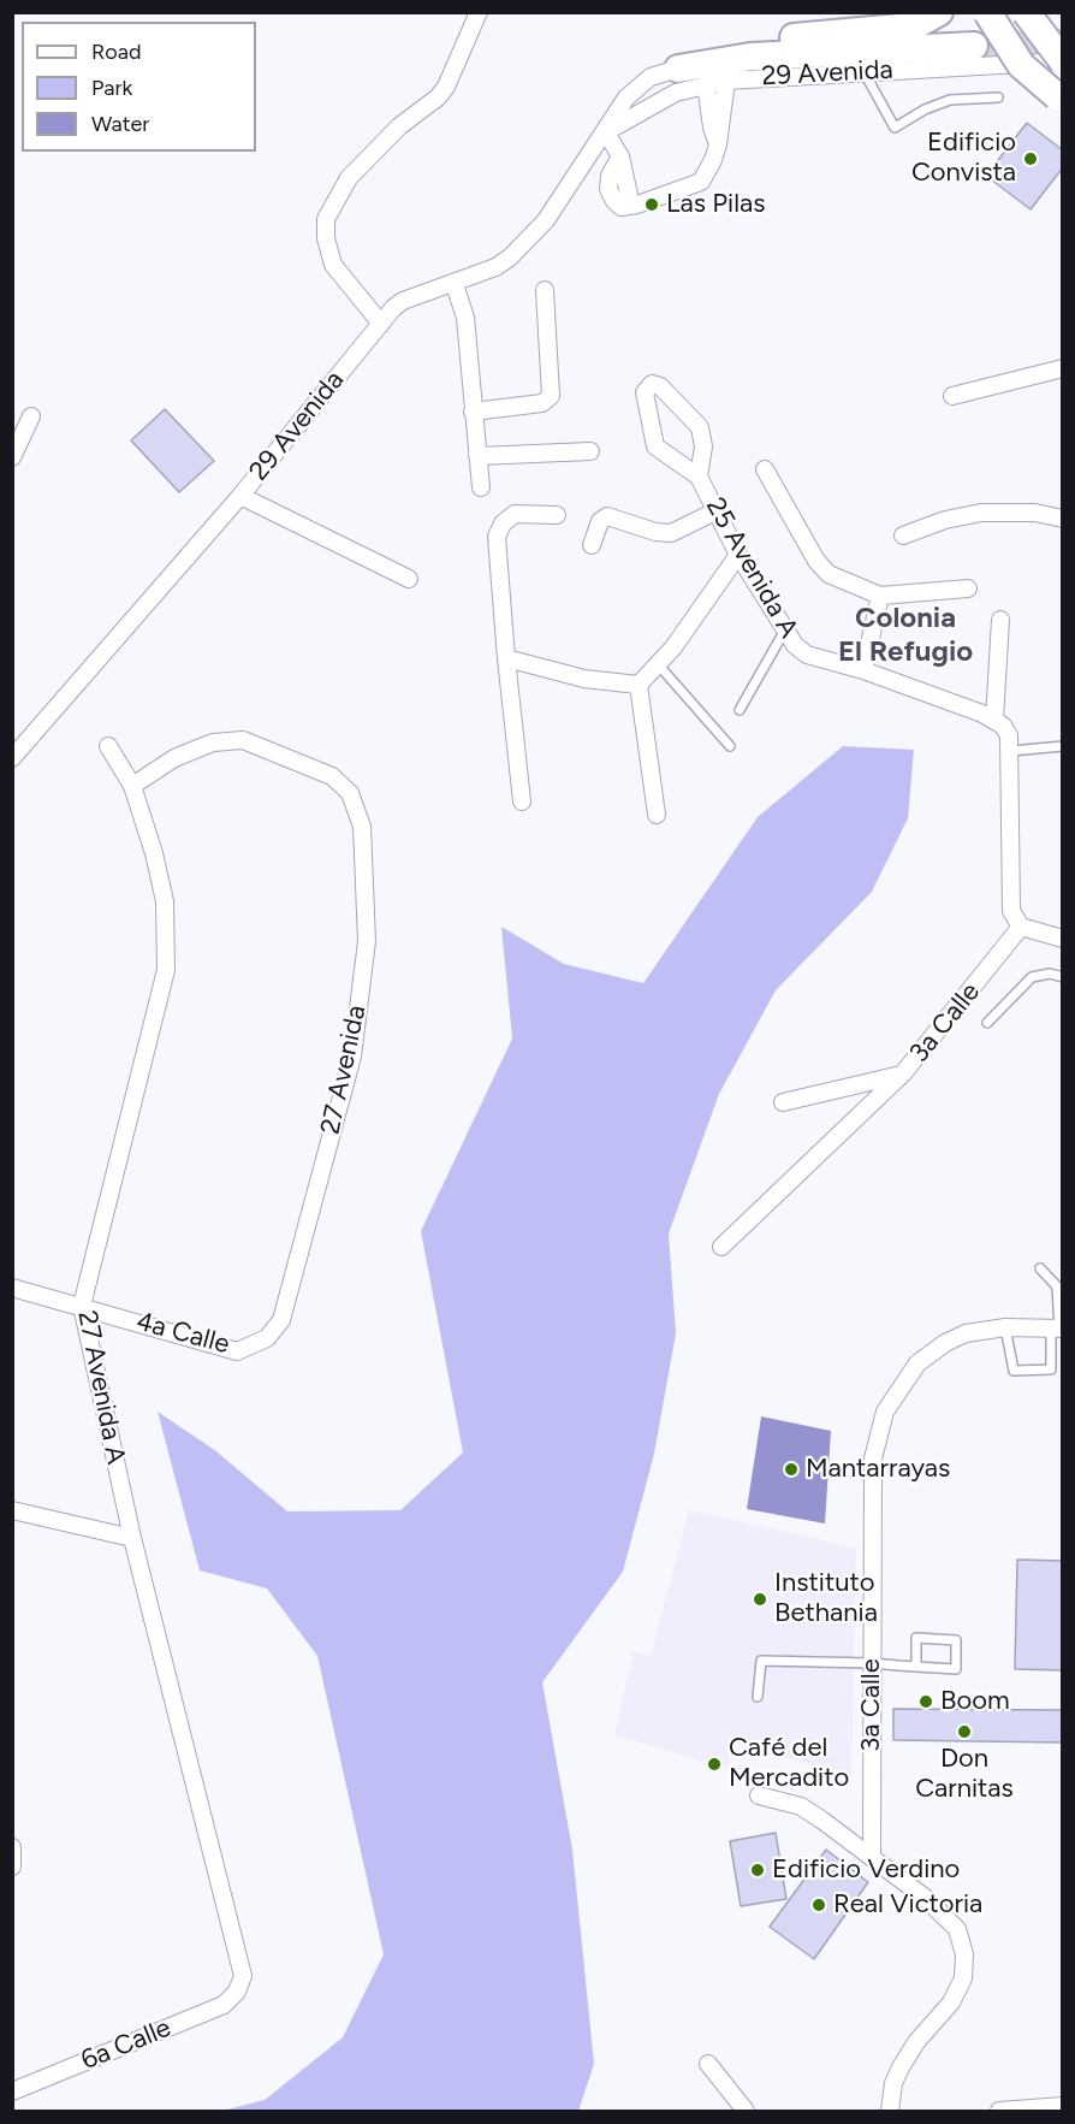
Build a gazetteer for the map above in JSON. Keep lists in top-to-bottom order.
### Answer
{
  "streets": {
    "street": [
      "29 Avenida",
      "25 Avenida A",
      "3a Calle",
      "27 Avenida",
      "4a Calle",
      "27 Avenida A",
      "6a Calle"
    ]
  },
  "crossings": [
    ["27 Avenida", "4a Calle"],
    ["27 Avenida", "27 Avenida A"],
    ["4a Calle", "27 Avenida A"],
    ["27 Avenida A", "6a Calle"]
  ],
  "districts": ["Colonia El Refugio"],
  "places": [
    "Edificio Convista",
    "Las Pilas",
    "Mantarrayas",
    "Instituto Bethania",
    "Boom",
    "Don Carnitas",
    "Café del Mercadito",
    "Edificio Verdino",
    "Real Victoria"
  ],
  "legend": ["Road", "Park", "Water"]
}
